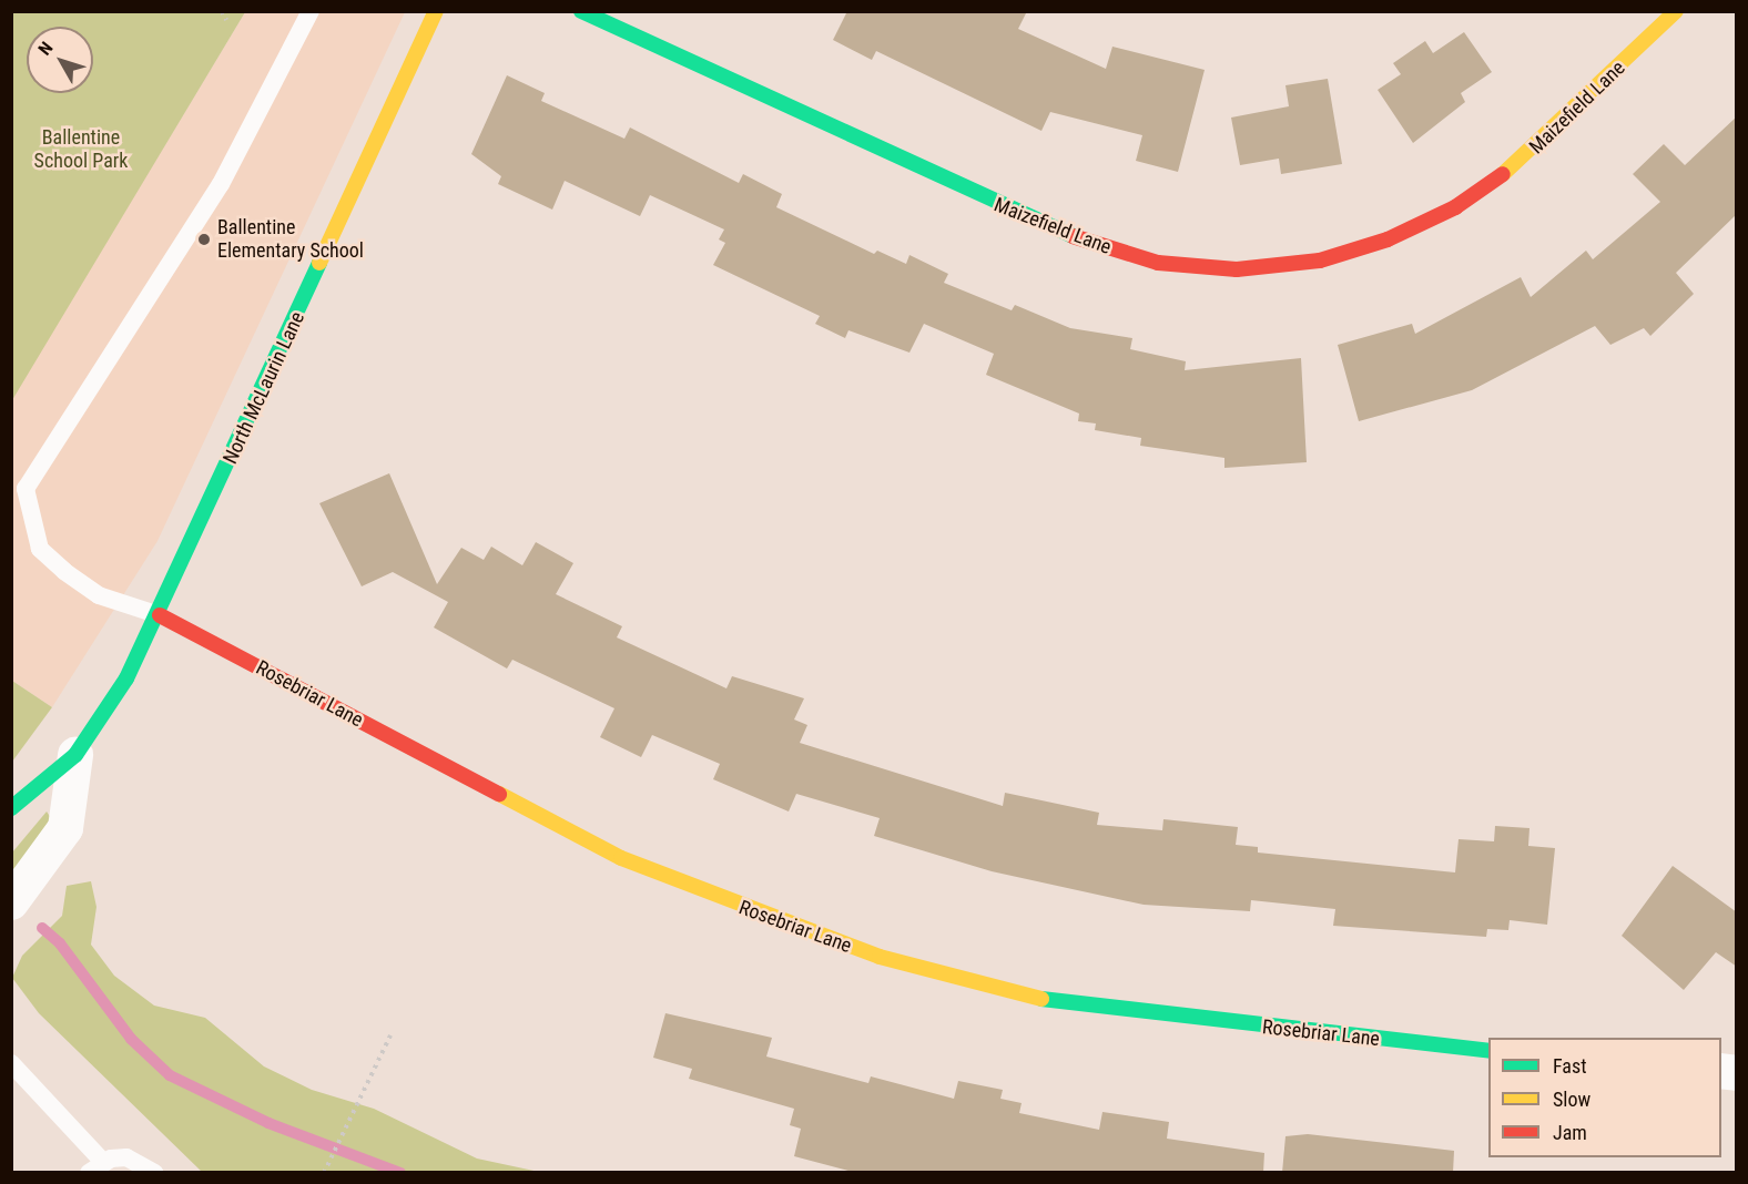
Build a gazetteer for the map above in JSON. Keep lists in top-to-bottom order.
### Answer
{
  "streets": {
    "street": ["Maizefield Lane", "North McLaurin Lane", "Rosebriar Lane"]
  },
  "crossings": [
    ["North McLaurin Lane", "Rosebriar Lane"]
  ],
  "parks": ["Ballentine School Park"],
  "places": ["Ballentine Elementary School"],
  "legend": ["Fast", "Slow", "Jam"],
  "north": "top left"
}
